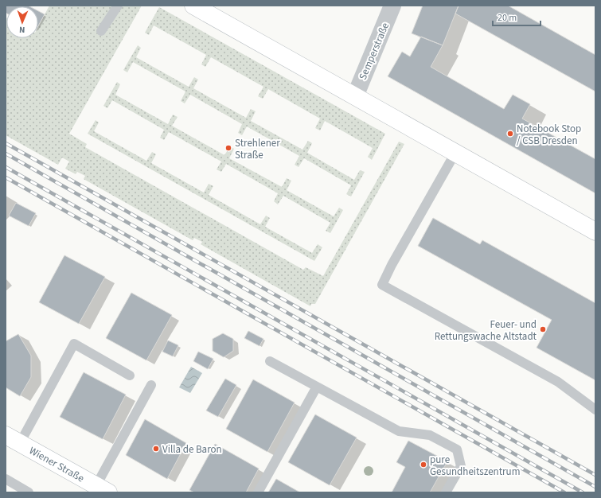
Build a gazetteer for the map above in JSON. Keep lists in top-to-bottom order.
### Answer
{
  "streets": {
    "main road": ["Wiener Straße"],
    "street": ["Semperstraße"]
  },
  "places": [
    "Notebook Stop / CSB Dresden",
    "Strehlener Straße",
    "Feuer- und Rettungswache Altstadt",
    "Villa de Baron",
    "pure Gesundheitszentrum"
  ],
  "scale_bar": "20 m",
  "north": "bottom"
}
